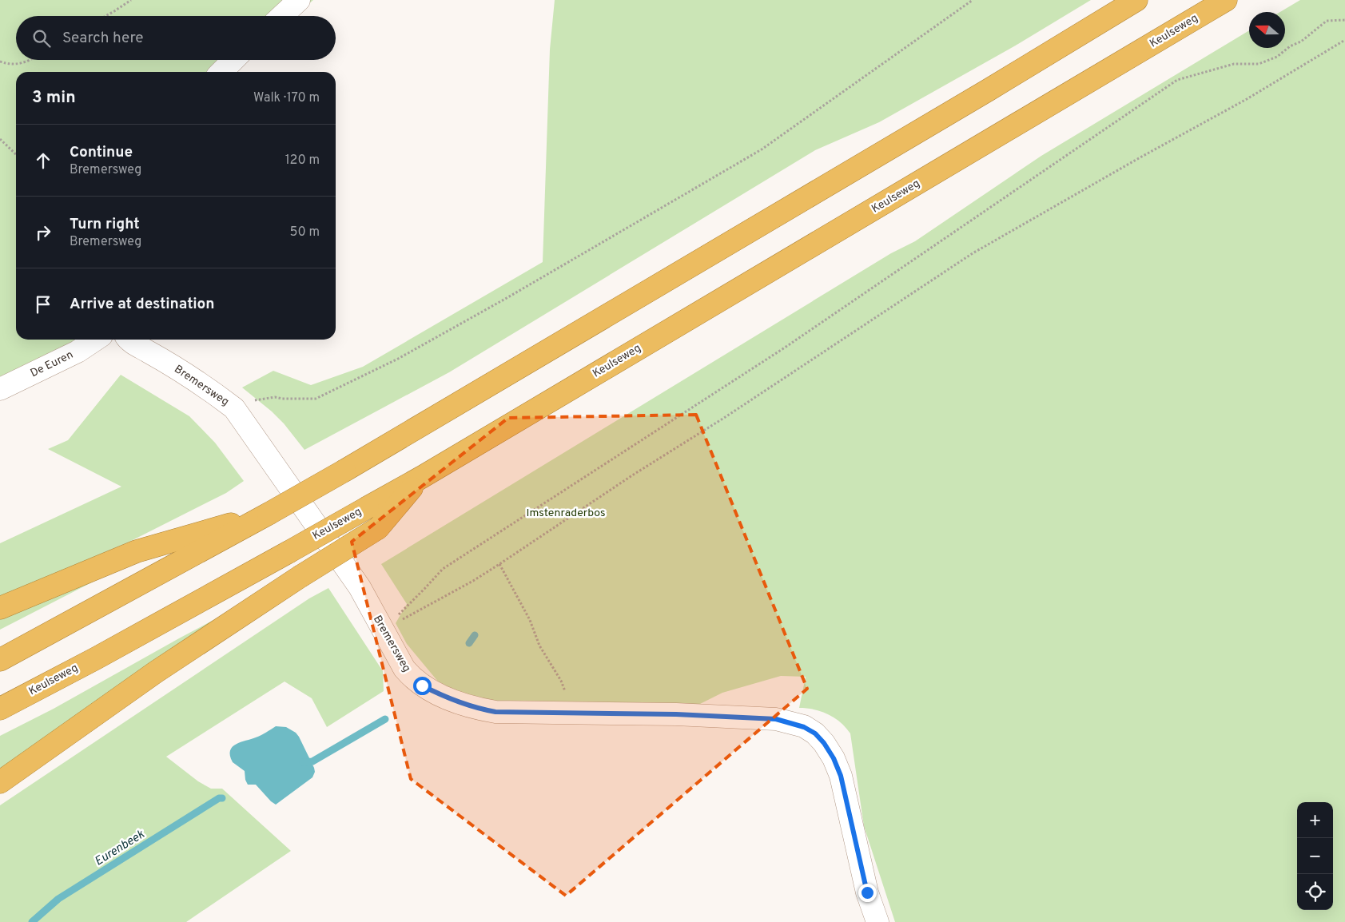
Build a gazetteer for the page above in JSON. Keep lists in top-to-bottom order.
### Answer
{
  "streets": {
    "highway": ["Keulseweg"],
    "street": ["De Euren", "Bremersweg"]
  },
  "water": ["Eurenbeek"],
  "parks": ["Imstenraderbos"],
  "north": "left",
  "page": {
    "search": "Search here",
    "heading": ["3 min", "Walk · 170 m"],
    "list": [
      ["Continue", "Bremersweg", "120 m"],
      ["Turn right", "Bremersweg", "50 m"],
      "Arrive at destination"
    ],
    "map_buttons": ["+", "−"]
  }
}
